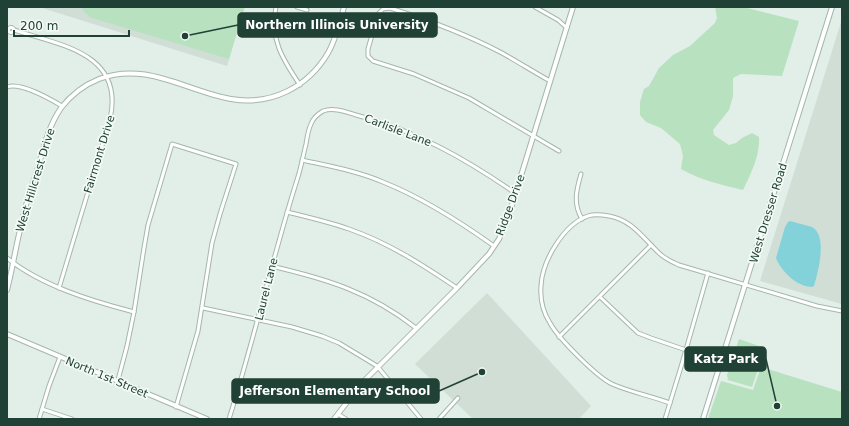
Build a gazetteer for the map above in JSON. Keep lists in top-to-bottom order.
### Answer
{
  "streets": {
    "street": [
      "Carlisle Lane",
      "Fairmont Drive",
      "West Hillcrest Drive",
      "Ridge Drive",
      "West Dresser Road",
      "Laurel Lane",
      "North 1st Street"
    ]
  },
  "crossings": [
    ["Carlisle Lane", "Ridge Drive"],
    ["Carlisle Lane", "Laurel Lane"],
    ["Fairmont Drive", "West Hillcrest Drive"]
  ],
  "places": ["Northern Illinois University", "Jefferson Elementary School", "Katz Park"],
  "scale_bar": "200 m"
}
